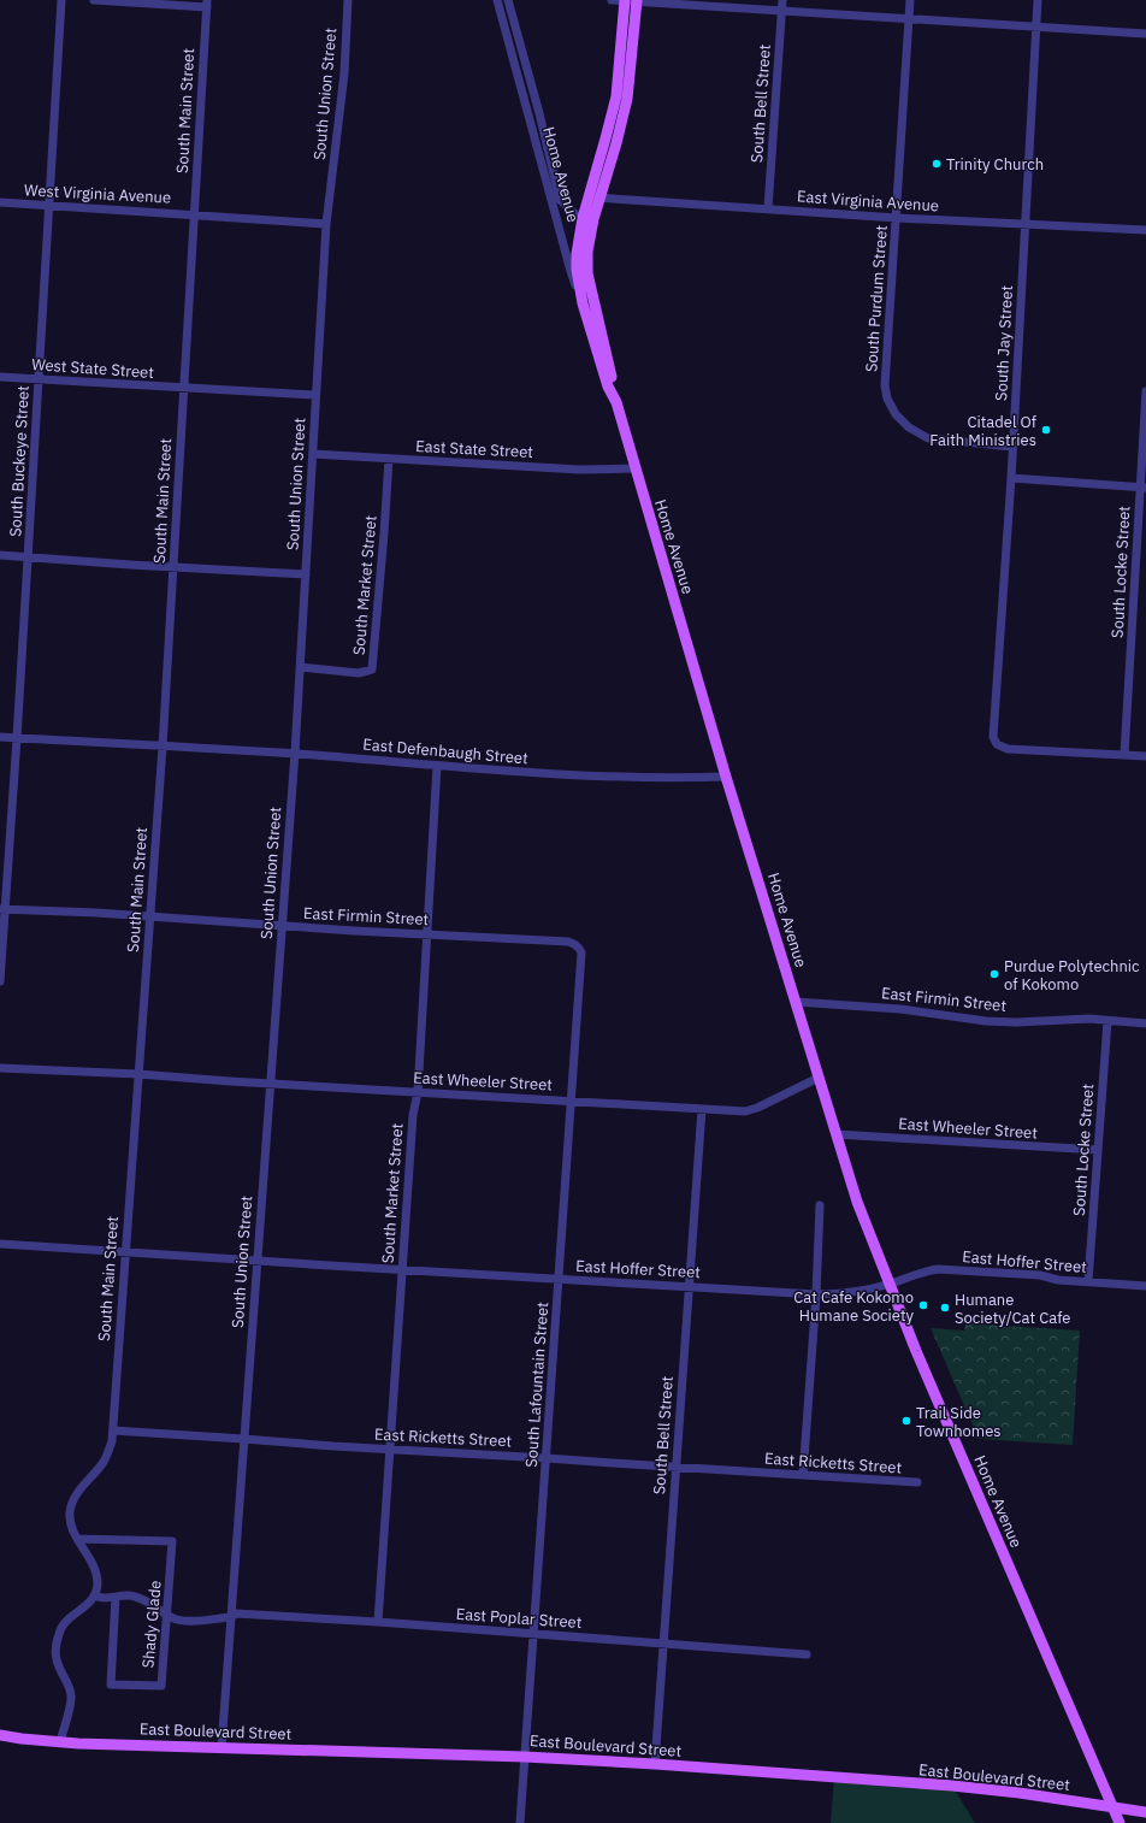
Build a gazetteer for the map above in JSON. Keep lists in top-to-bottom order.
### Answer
{
  "streets": {
    "main road": ["Home Avenue", "East Boulevard Street"],
    "street": [
      "South Union Street",
      "South Bell Street",
      "South Main Street",
      "West Virginia Avenue",
      "East Virginia Avenue",
      "South Purdum Street",
      "South Jay Street",
      "West State Street",
      "East State Street",
      "South Buckeye Street",
      "South Locke Street",
      "South Market Street",
      "East Defenbaugh Street",
      "East Firmin Street",
      "East Wheeler Street",
      "East Hoffer Street",
      "South Lafountain Street",
      "East Ricketts Street",
      "East Poplar Street",
      "Shady Glade"
    ]
  },
  "crossings": [
    ["South Union Street", "East State Street"],
    ["South Union Street", "South Market Street"],
    ["South Union Street", "East Defenbaugh Street"],
    ["South Union Street", "East Firmin Street"],
    ["South Union Street", "East Wheeler Street"],
    ["South Union Street", "East Hoffer Street"],
    ["South Union Street", "East Ricketts Street"],
    ["South Union Street", "East Poplar Street"],
    ["South Union Street", "East Boulevard Street"],
    ["South Bell Street", "East Virginia Avenue"],
    ["South Bell Street", "East Wheeler Street"],
    ["South Bell Street", "East Hoffer Street"],
    ["South Bell Street", "East Ricketts Street"],
    ["South Bell Street", "East Poplar Street"],
    ["South Bell Street", "East Boulevard Street"],
    ["South Main Street", "West Virginia Avenue"],
    ["South Main Street", "West State Street"],
    ["South Main Street", "East Defenbaugh Street"],
    ["South Main Street", "East Firmin Street"],
    ["South Main Street", "East Wheeler Street"],
    ["South Main Street", "East Hoffer Street"],
    ["South Main Street", "East Ricketts Street"],
    ["South Main Street", "East Poplar Street"],
    ["South Main Street", "Shady Glade"],
    ["Home Avenue", "East State Street"],
    ["Home Avenue", "East Defenbaugh Street"],
    ["Home Avenue", "East Firmin Street"],
    ["Home Avenue", "East Wheeler Street"],
    ["Home Avenue", "East Hoffer Street"],
    ["Home Avenue", "East Boulevard Street"],
    ["West Virginia Avenue", "South Buckeye Street"],
    ["East Virginia Avenue", "South Purdum Street"],
    ["East Virginia Avenue", "South Jay Street"],
    ["South Purdum Street", "South Jay Street"],
    ["South Jay Street", "South Locke Street"],
    ["West State Street", "South Buckeye Street"],
    ["East State Street", "South Market Street"],
    ["South Buckeye Street", "East Defenbaugh Street"],
    ["South Buckeye Street", "East Firmin Street"],
    ["South Locke Street", "East Firmin Street"],
    ["South Locke Street", "East Wheeler Street"],
    ["South Locke Street", "East Hoffer Street"],
    ["South Market Street", "East Defenbaugh Street"],
    ["South Market Street", "East Firmin Street"],
    ["South Market Street", "East Wheeler Street"],
    ["South Market Street", "East Hoffer Street"],
    ["South Market Street", "East Ricketts Street"],
    ["South Market Street", "East Poplar Street"],
    ["East Firmin Street", "South Lafountain Street"],
    ["East Wheeler Street", "South Lafountain Street"],
    ["East Hoffer Street", "South Lafountain Street"],
    ["South Lafountain Street", "East Ricketts Street"],
    ["South Lafountain Street", "East Poplar Street"],
    ["South Lafountain Street", "East Boulevard Street"],
    ["East Poplar Street", "Shady Glade"]
  ],
  "places": [
    "Trinity Church",
    "Citadel Of Faith Ministries",
    "Purdue Polytechnic of Kokomo",
    "Cat Cafe Kokomo Humane Society",
    "Humane Society/Cat Cafe",
    "Trail Side Townhomes"
  ]
}
